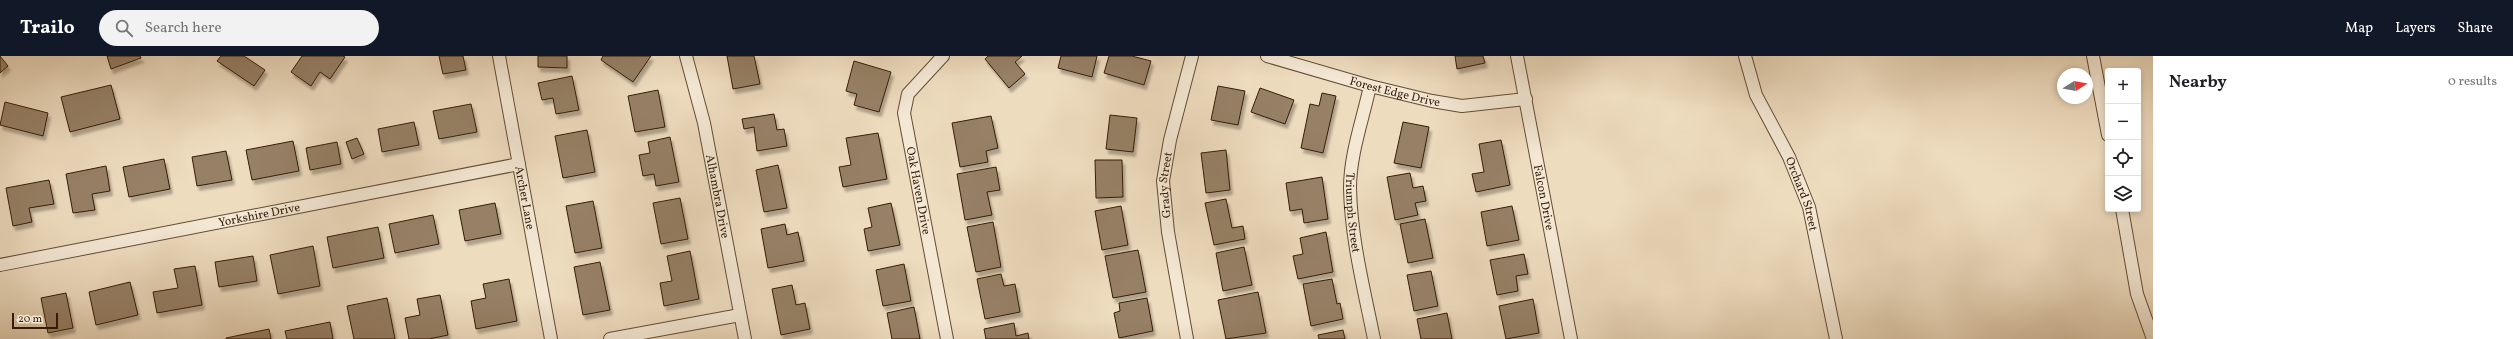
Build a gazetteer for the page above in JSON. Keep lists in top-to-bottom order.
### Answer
{
  "streets": {
    "street": [
      "Forest Edge Drive",
      "Grady Street",
      "Oak Haven Drive",
      "Orchard Street",
      "Alhambra Drive",
      "Falcon Drive",
      "Archer Lane",
      "Triumph Street",
      "Yorkshire Drive"
    ]
  },
  "crossings": [
    ["Forest Edge Drive", "Falcon Drive"],
    ["Forest Edge Drive", "Triumph Street"],
    ["Archer Lane", "Yorkshire Drive"]
  ],
  "scale_bar": "20 m",
  "north": "right",
  "page": {
    "header": "Trailo",
    "search": "Search here",
    "nav": ["Map", "Layers", "Share"],
    "heading": ["Nearby", "0 results"],
    "map_buttons": ["+", "−"],
    "scale": "20 m"
  }
}
